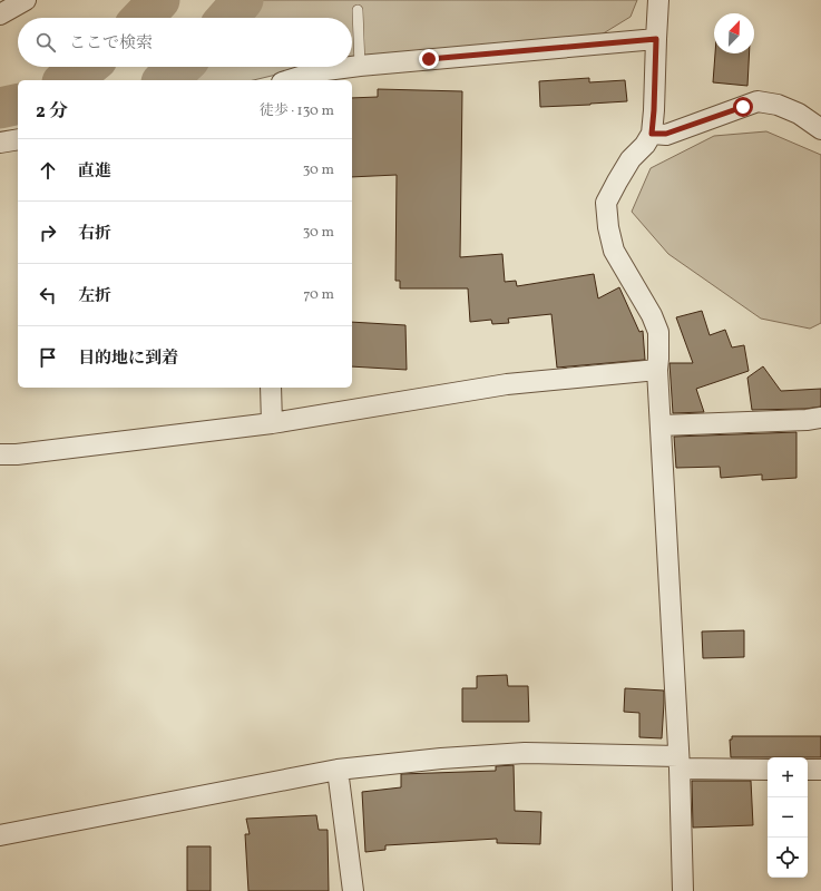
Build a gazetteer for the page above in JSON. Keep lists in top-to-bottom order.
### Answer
{
  "north": "top right",
  "page": {
    "search": "ここで検索",
    "heading": ["2 分", "徒歩 · 130 m"],
    "list": [
      ["直進", "30 m"],
      ["右折", "30 m"],
      ["左折", "70 m"],
      "目的地に到着"
    ],
    "map_buttons": ["+", "−"]
  }
}
